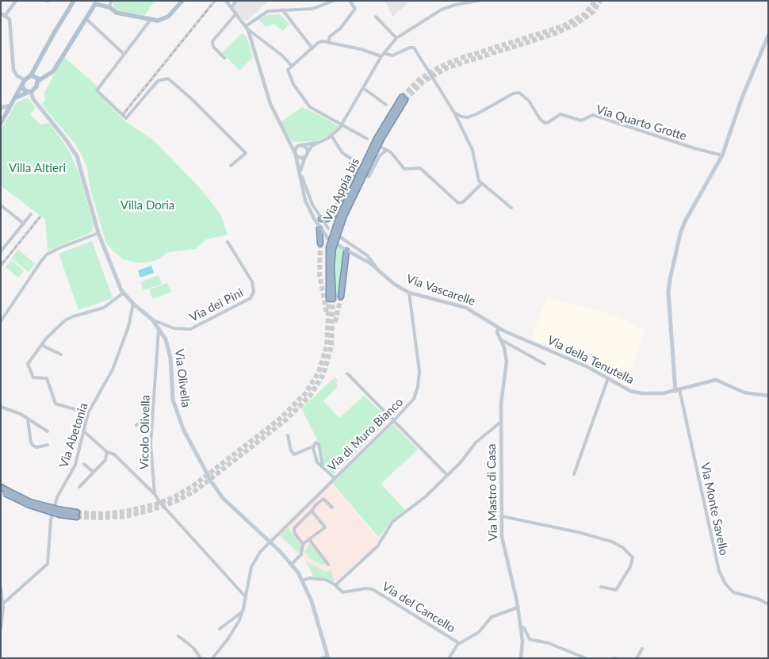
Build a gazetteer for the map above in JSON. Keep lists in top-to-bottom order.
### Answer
{
  "streets": {
    "highway": ["Via Appia bis"],
    "main road": ["Via Olivella"],
    "street": [
      "Via Quarto Grotte",
      "Via Vascarelle",
      "Via dei Pini",
      "Via della Tenutella",
      "Vicolo Olivella",
      "Via di Muro Bianco",
      "Via Abetonia",
      "Via Mastro di Casa",
      "Via Monte Savello",
      "Via del Cancello"
    ]
  },
  "crossings": [
    ["Via Appia bis", "Via Vascarelle"],
    ["Via Vascarelle", "Via della Tenutella"],
    ["Via Vascarelle", "Via di Muro Bianco"],
    ["Via Vascarelle", "Via Mastro di Casa"],
    ["Via dei Pini", "Via Olivella"],
    ["Via della Tenutella", "Via Mastro di Casa"],
    ["Via della Tenutella", "Via Monte Savello"],
    ["Via Olivella", "Vicolo Olivella"],
    ["Via Olivella", "Via di Muro Bianco"],
    ["Via Olivella", "Via Abetonia"],
    ["Via Olivella", "Via del Cancello"],
    ["Via Mastro di Casa", "Via del Cancello"]
  ],
  "parks": ["Villa Altieri", "Villa Doria"]
}
